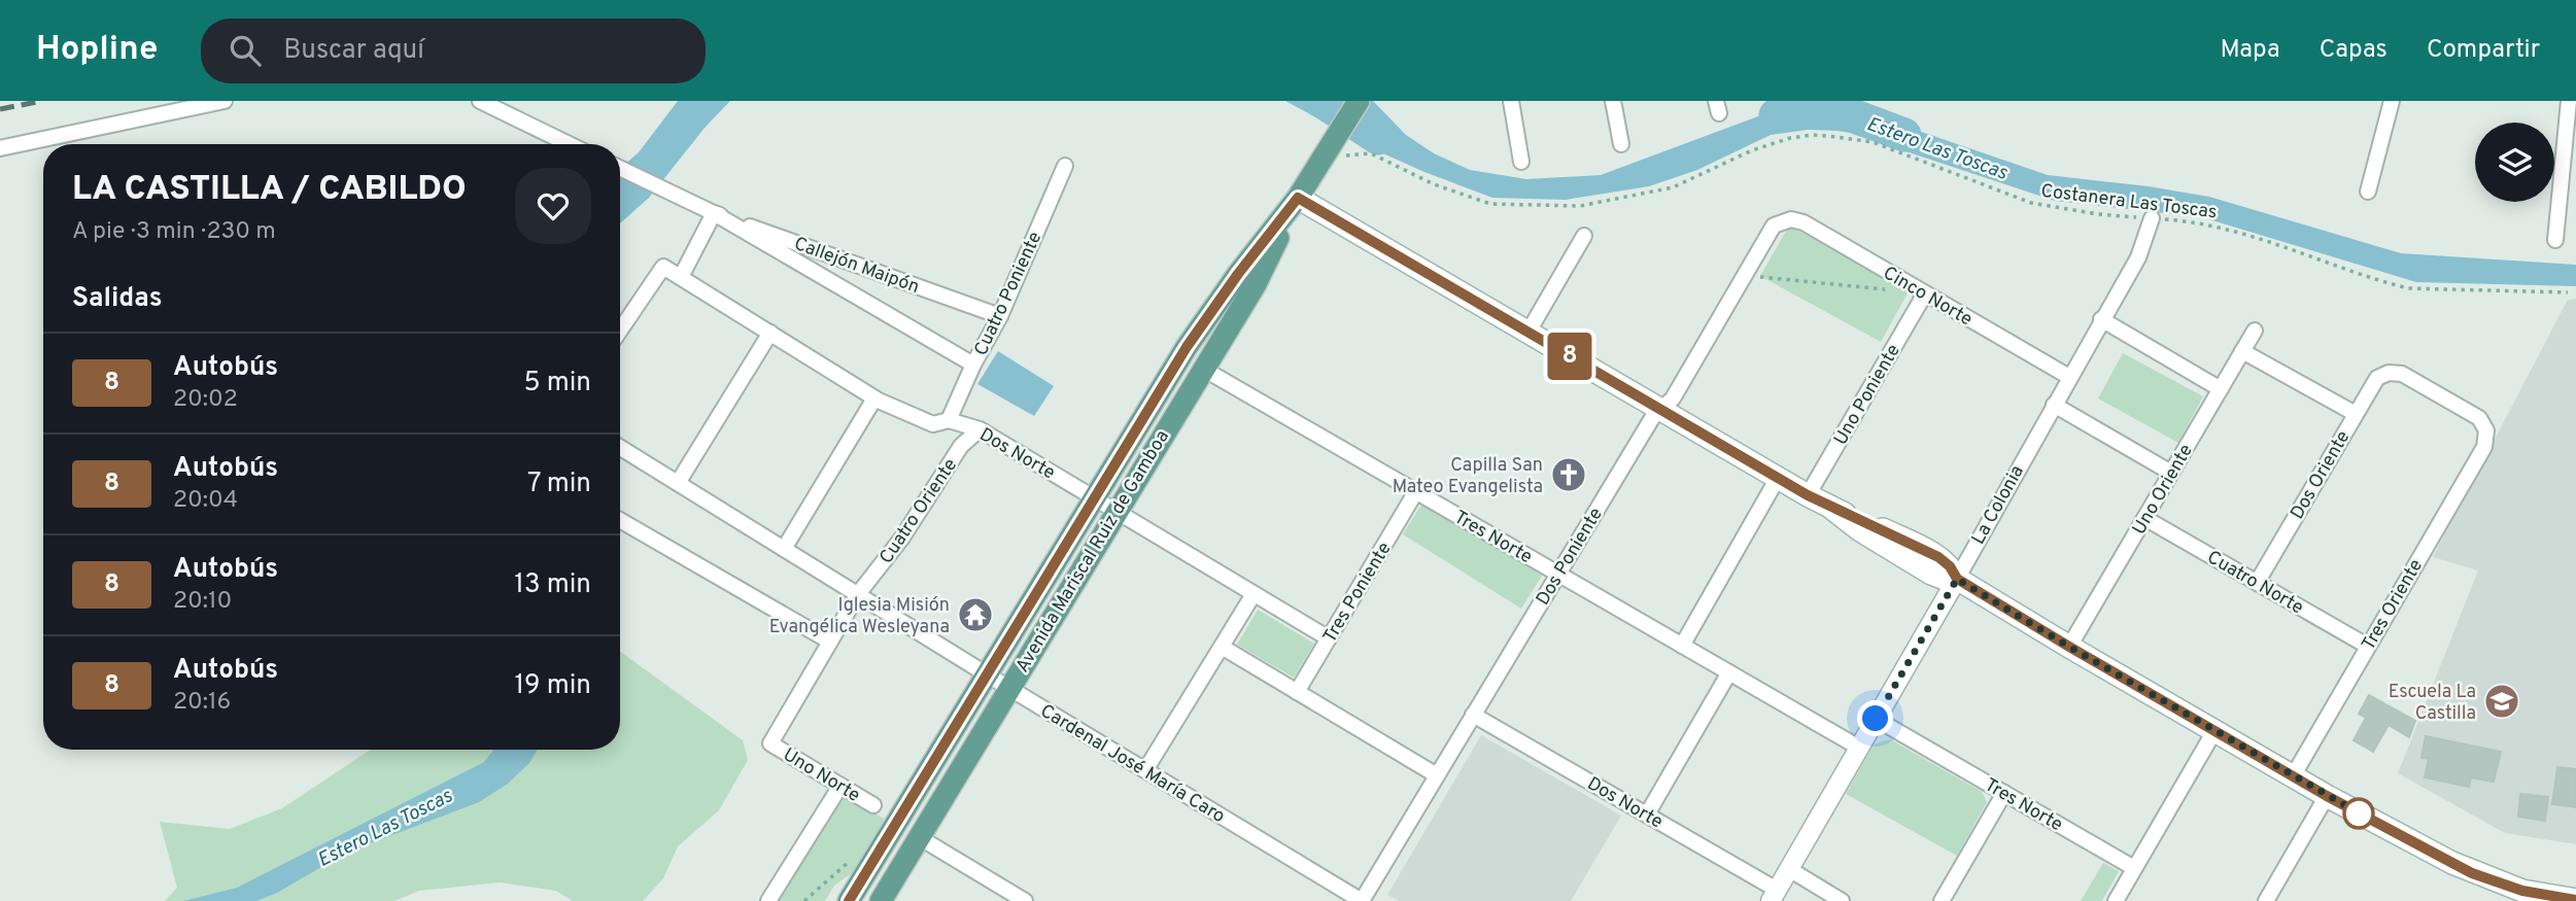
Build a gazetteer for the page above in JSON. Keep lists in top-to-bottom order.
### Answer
{
  "streets": {
    "main road": ["Avenida Mariscal Ruiz de Gamboa"],
    "street": [
      "Callejón Maipón",
      "Cuatro Poniente",
      "Cinco Norte",
      "Uno Poniente",
      "Dos Norte",
      "Dos Oriente",
      "Uno Oriente",
      "La Colonia",
      "Cuatro Oriente",
      "Tres Norte",
      "Dos Poniente",
      "Cuatro Norte",
      "Tres Poniente",
      "Tres Oriente",
      "Cardenal José María Caro",
      "Uno Norte"
    ],
    "path": ["Costanera Las Toscas"]
  },
  "crossings": [
    ["Costanera Las Toscas", "La Colonia"],
    ["Costanera Las Toscas", "Avenida Mariscal Ruiz de Gamboa"],
    ["Callejón Maipón", "Cuatro Poniente"],
    ["Cuatro Poniente", "Dos Norte"],
    ["Cinco Norte", "Uno Poniente"],
    ["Cinco Norte", "La Colonia"],
    ["Cinco Norte", "Dos Poniente"],
    ["Dos Norte", "La Colonia"],
    ["Dos Norte", "Cuatro Oriente"],
    ["Dos Norte", "Avenida Mariscal Ruiz de Gamboa"],
    ["Dos Norte", "Dos Poniente"],
    ["Dos Norte", "Tres Poniente"],
    ["Dos Oriente", "Cuatro Norte"],
    ["Dos Oriente", "Tres Oriente"],
    ["Uno Oriente", "Cuatro Norte"],
    ["La Colonia", "Tres Norte"],
    ["Cuatro Oriente", "Cardenal José María Caro"],
    ["Tres Norte", "Avenida Mariscal Ruiz de Gamboa"],
    ["Tres Norte", "Dos Poniente"],
    ["Tres Norte", "Tres Poniente"],
    ["Avenida Mariscal Ruiz de Gamboa", "Cardenal José María Caro"],
    ["Dos Poniente", "Cardenal José María Caro"],
    ["Cuatro Norte", "Tres Oriente"]
  ],
  "water": ["Estero Las Toscas"],
  "places": {
    "church": ["Capilla San Mateo Evangelista"],
    "temple": ["Iglesia Misión Evangélica Wesleyana"],
    "school or university": ["Escuela La Castilla"]
  },
  "lines": ["bus line 8"],
  "page": {
    "header": "Hopline",
    "search": "Buscar aquí",
    "nav": ["Mapa", "Capas", "Compartir"],
    "on_map": "8",
    "heading": [
      ["LA CASTILLA / CABILDO", "A pie · 3 min · 230 m"],
      "Salidas"
    ],
    "list": [
      {
        "mark": "8",
        "name": "Autobús",
        "note": "20:02",
        "value": "5 min"
      },
      {
        "mark": "8",
        "name": "Autobús",
        "note": "20:04",
        "value": "7 min"
      },
      {
        "mark": "8",
        "name": "Autobús",
        "note": "20:10",
        "value": "13 min"
      },
      {
        "mark": "8",
        "name": "Autobús",
        "note": "20:16",
        "value": "19 min"
      }
    ]
  }
}
